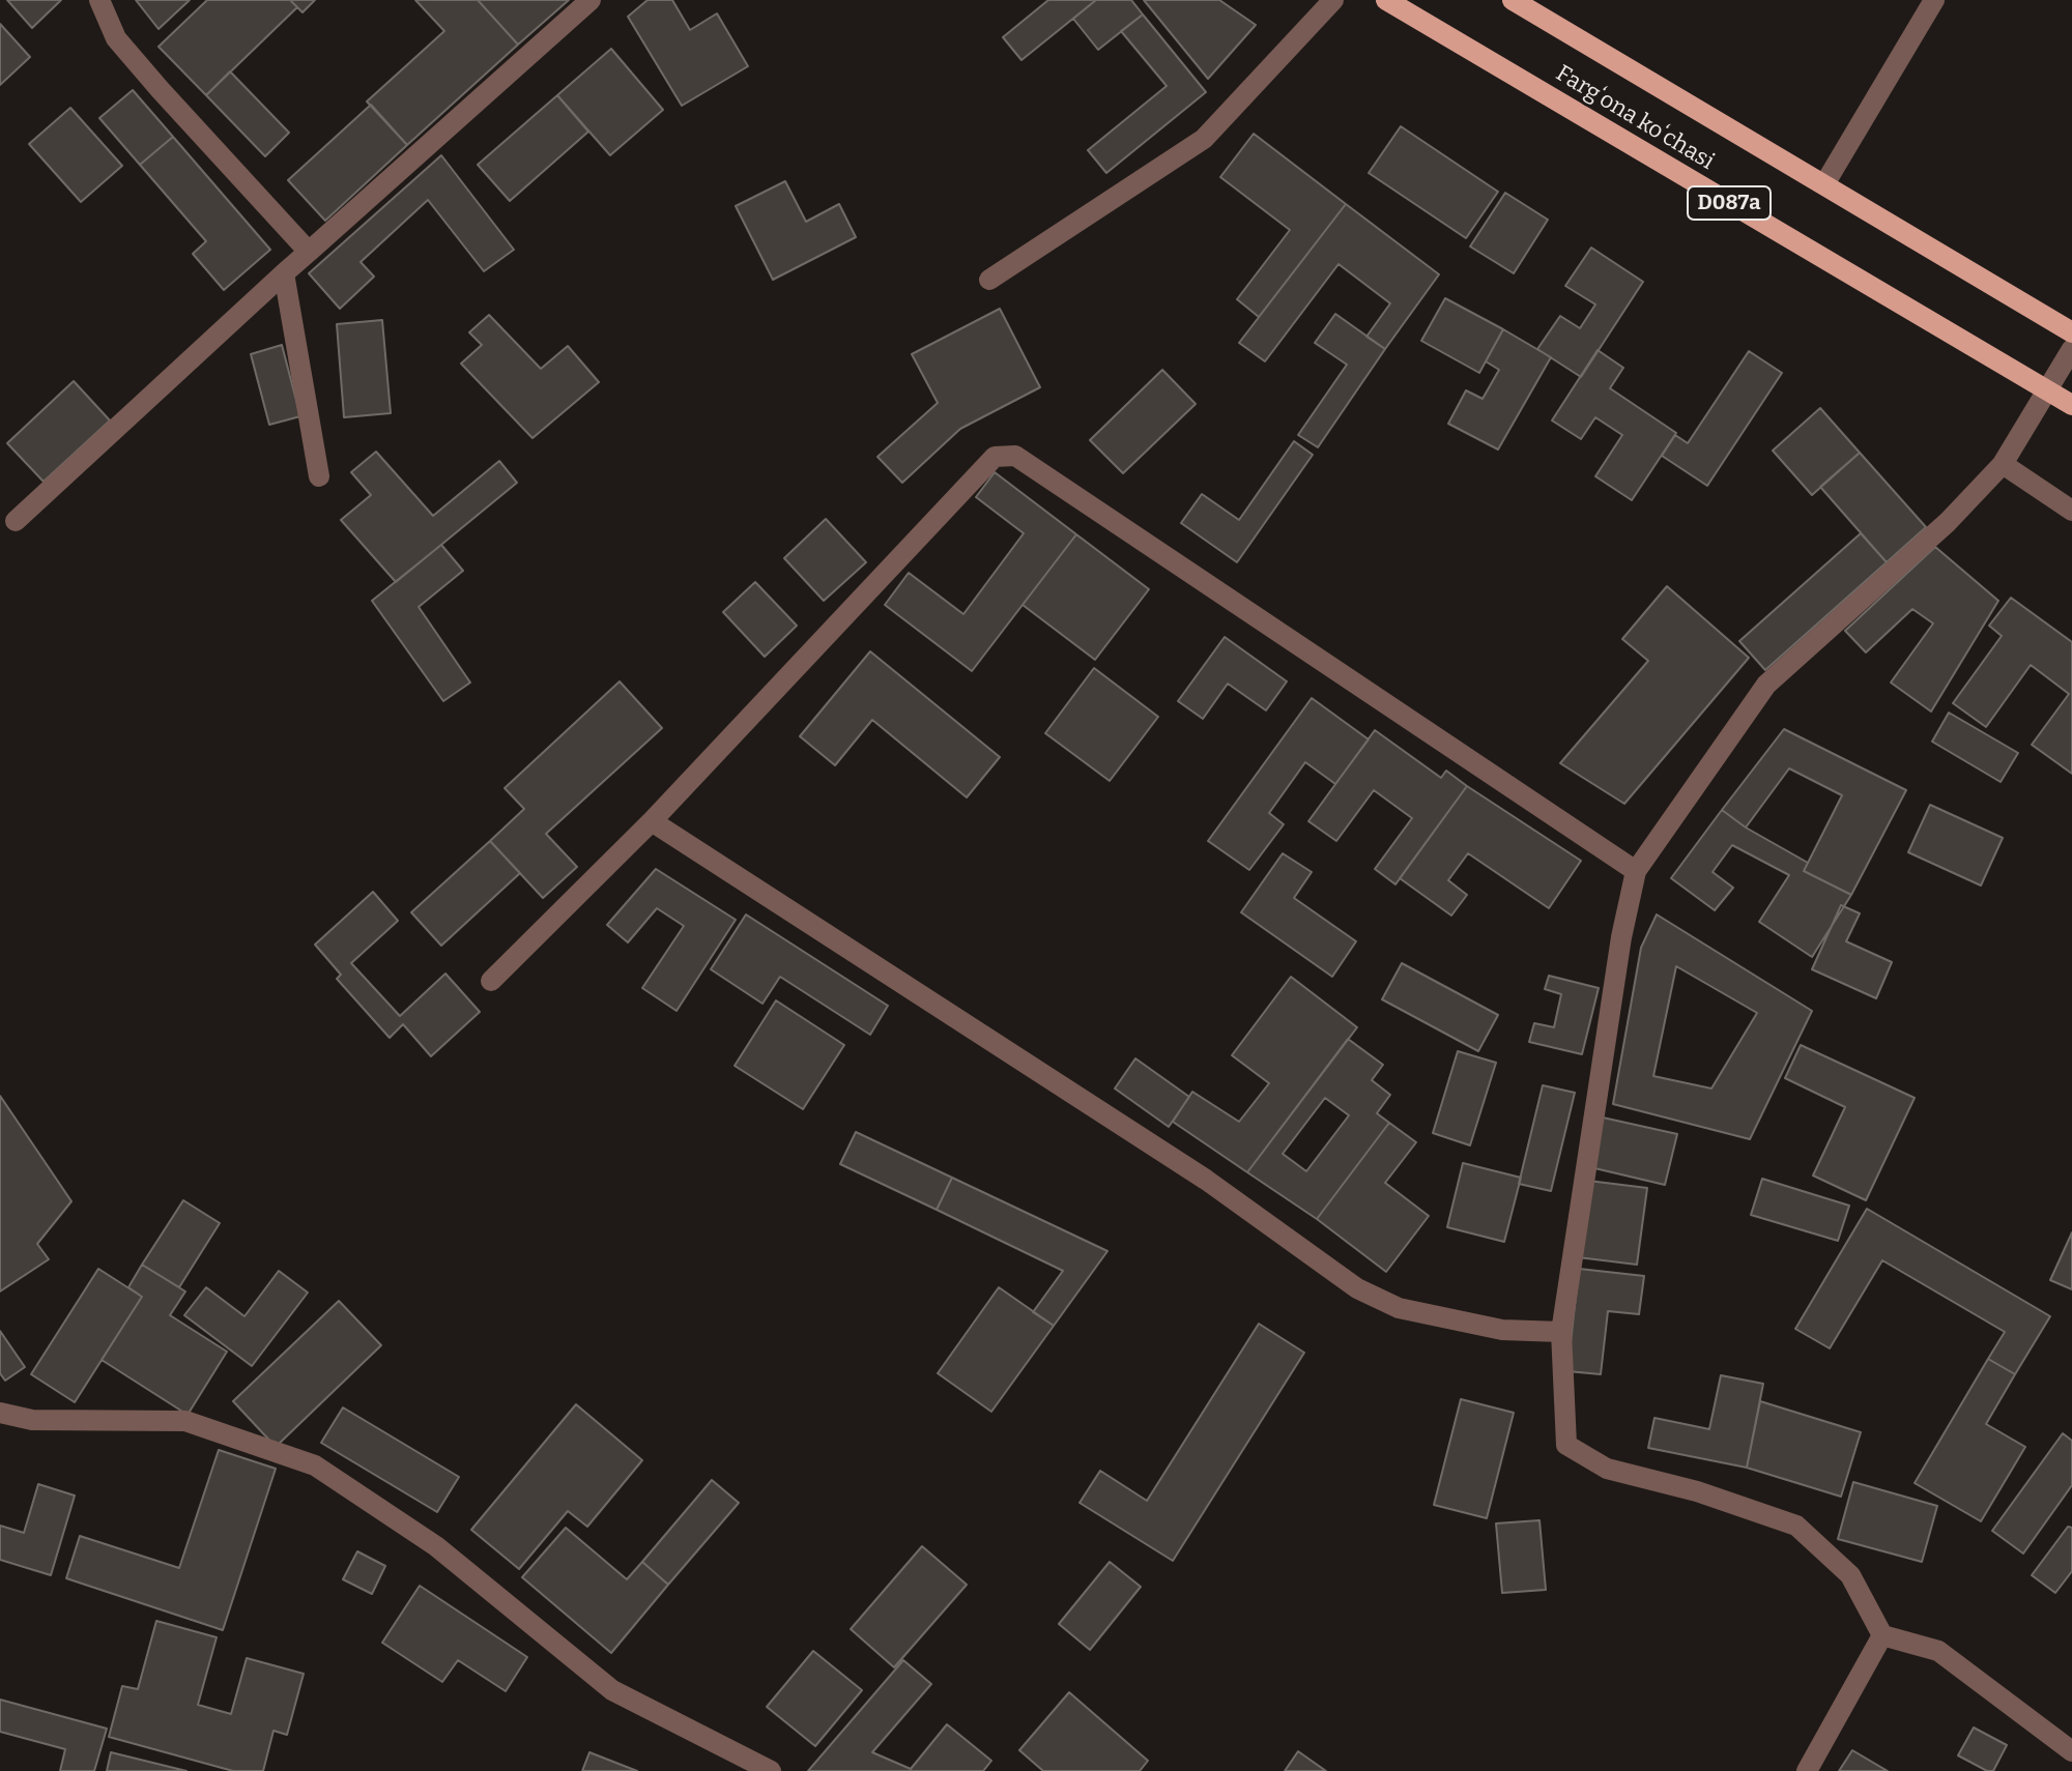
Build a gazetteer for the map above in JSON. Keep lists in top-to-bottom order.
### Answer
{
  "streets": {
    "main road": ["Fargʻona koʻchasi", "D087a"]
  }
}
